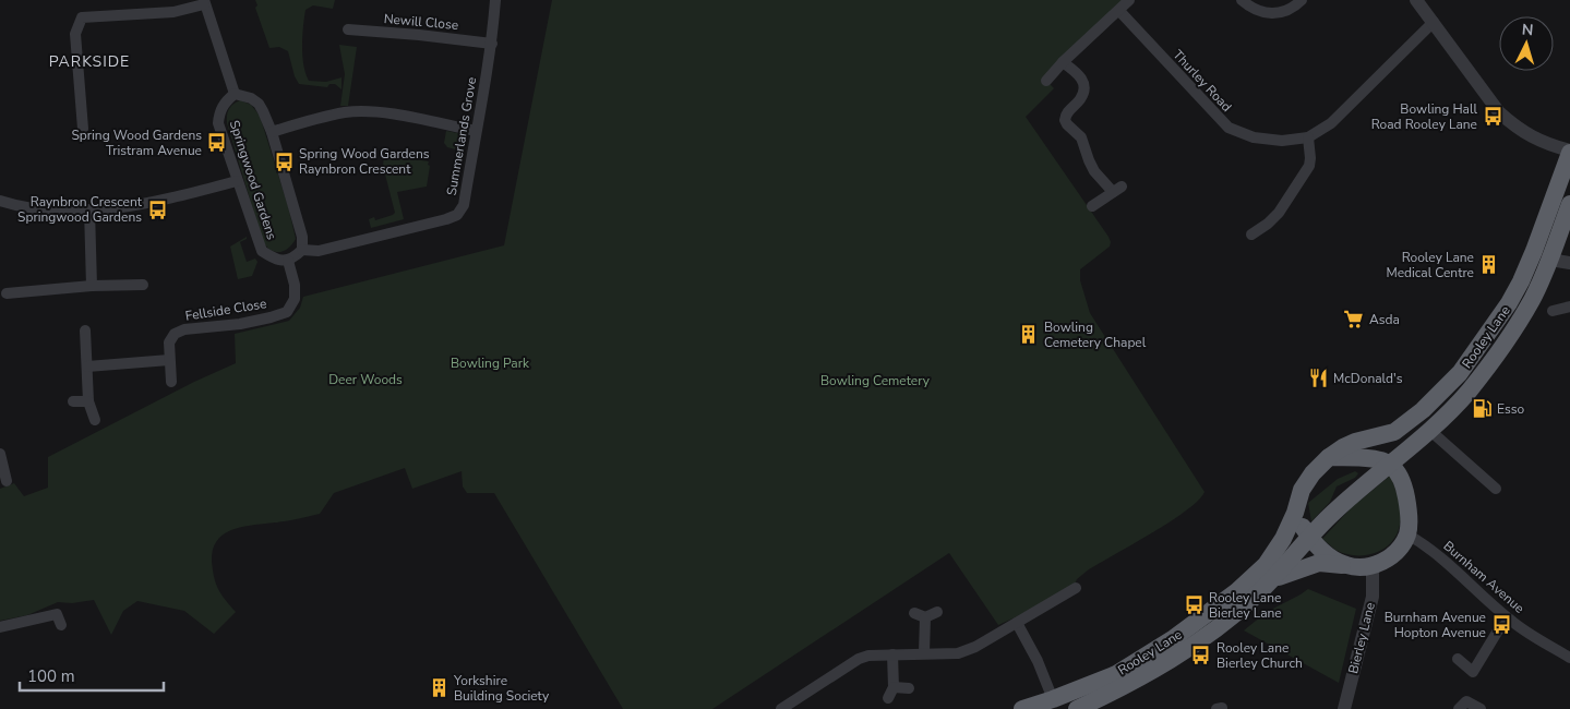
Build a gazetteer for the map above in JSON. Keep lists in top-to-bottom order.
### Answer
{
  "streets": {
    "highway": ["Rooley Lane"],
    "street": [
      "Newill Close",
      "Thurley Road",
      "Summerlands Grove",
      "Springwood Gardens",
      "Fellside Close",
      "Burnham Avenue",
      "Bierley Lane"
    ]
  },
  "crossings": [
    ["Newill Close", "Summerlands Grove"],
    ["Springwood Gardens", "Fellside Close"]
  ],
  "districts": ["PARKSIDE"],
  "parks": ["Bowling Park", "Deer Woods", "Bowling Cemetery"],
  "places": {
    "bus stop": [
      "Bowling Hall Road Rooley Lane",
      "Spring Wood Gardens Tristram Avenue",
      "Spring Wood Gardens Raynbron Crescent",
      "Raynbron Crescent Springwood Gardens",
      "Rooley Lane Bierley Lane",
      "Burnham Avenue Hopton Avenue",
      "Rooley Lane Bierley Church"
    ],
    "building": ["Rooley Lane Medical Centre", "Bowling Cemetery Chapel", "Yorkshire Building Society"],
    "supermarket": ["Asda"],
    "restaurant": ["McDonald's"],
    "fuel station": ["Esso"]
  },
  "scale_bar": "100 m",
  "north": "top"
}
